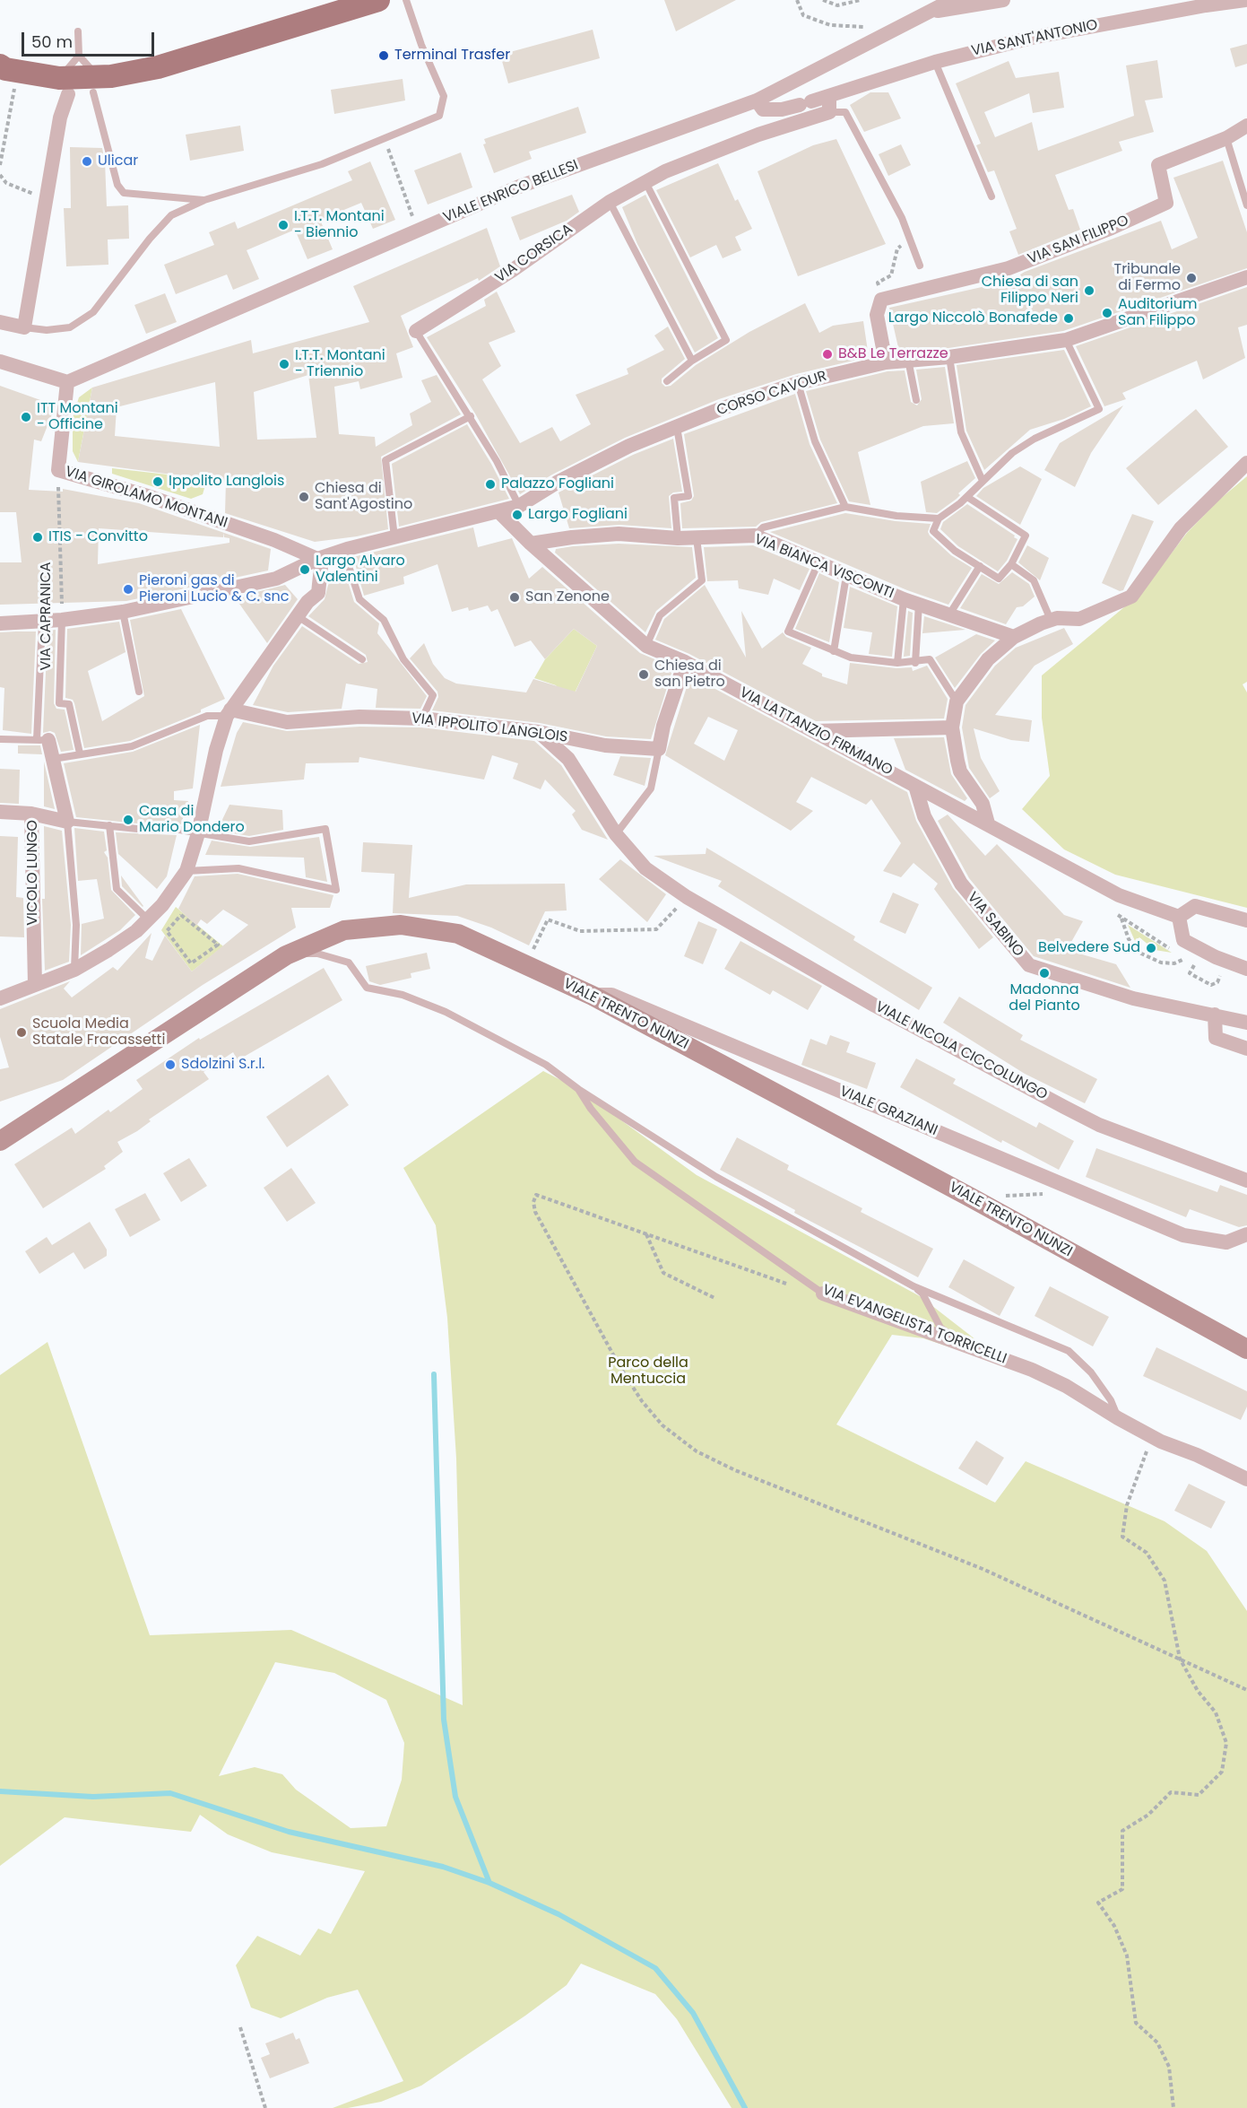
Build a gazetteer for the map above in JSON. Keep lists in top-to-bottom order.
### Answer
{
  "streets": {
    "main road": ["VIALE TRENTO NUNZI"],
    "street": [
      "VIA SANT'ANTONIO",
      "VIALE ENRICO BELLESI",
      "VIA SAN FILIPPO",
      "VIA CORSICA",
      "CORSO CAVOUR",
      "VIA GIROLAMO MONTANI",
      "VIA BIANCA VISCONTI",
      "VIA IPPOLITO LANGLOIS",
      "VIA LATTANZIO FIRMIANO",
      "VICOLO LUNGO",
      "VIA SABINO",
      "VIALE NICOLA CICCOLUNGO",
      "VIALE GRAZIANI",
      "VIA EVANGELISTA TORRICELLI"
    ],
    "lane": ["VIA CAPRANICA"]
  },
  "crossings": [
    ["VIA SANT'ANTONIO", "VIALE ENRICO BELLESI"],
    ["VIALE ENRICO BELLESI", "VIA GIROLAMO MONTANI"],
    ["VIA CORSICA", "CORSO CAVOUR"],
    ["CORSO CAVOUR", "VIA GIROLAMO MONTANI"],
    ["CORSO CAVOUR", "VIA CAPRANICA"],
    ["CORSO CAVOUR", "VIA LATTANZIO FIRMIANO"],
    ["VIA GIROLAMO MONTANI", "VIA CAPRANICA"],
    ["VIA BIANCA VISCONTI", "VIA LATTANZIO FIRMIANO"],
    ["VIA IPPOLITO LANGLOIS", "VIALE NICOLA CICCOLUNGO"],
    ["VIA LATTANZIO FIRMIANO", "VIA SABINO"],
    ["VIALE TRENTO NUNZI", "VIALE GRAZIANI"],
    ["VIALE TRENTO NUNZI", "VIA EVANGELISTA TORRICELLI"]
  ],
  "parks": ["Parco della Mentuccia"],
  "places": [
    "Terminal Trasfer",
    "Ulicar",
    "I.T.T. Montani - Biennio",
    "Tribunale di Fermo",
    "Chiesa di san Filippo Neri",
    "Auditorium San Filippo",
    "Largo Niccolò Bonafede",
    "B&B Le Terrazze",
    "I.T.T. Montani - Triennio",
    "ITT Montani - Officine",
    "Ippolito Langlois",
    "Palazzo Fogliani",
    "Chiesa di Sant'Agostino",
    "Largo Fogliani",
    "ITIS - Convitto",
    "Largo Alvaro Valentini",
    "Pieroni gas di Pieroni Lucio & C. snc",
    "San Zenone",
    "Chiesa di san Pietro",
    "Casa di Mario Dondero",
    "Belvedere Sud",
    "Madonna del Pianto",
    "Scuola Media Statale Fracassetti",
    "Sdolzini S.r.l."
  ],
  "scale_bar": "50 m"
}
